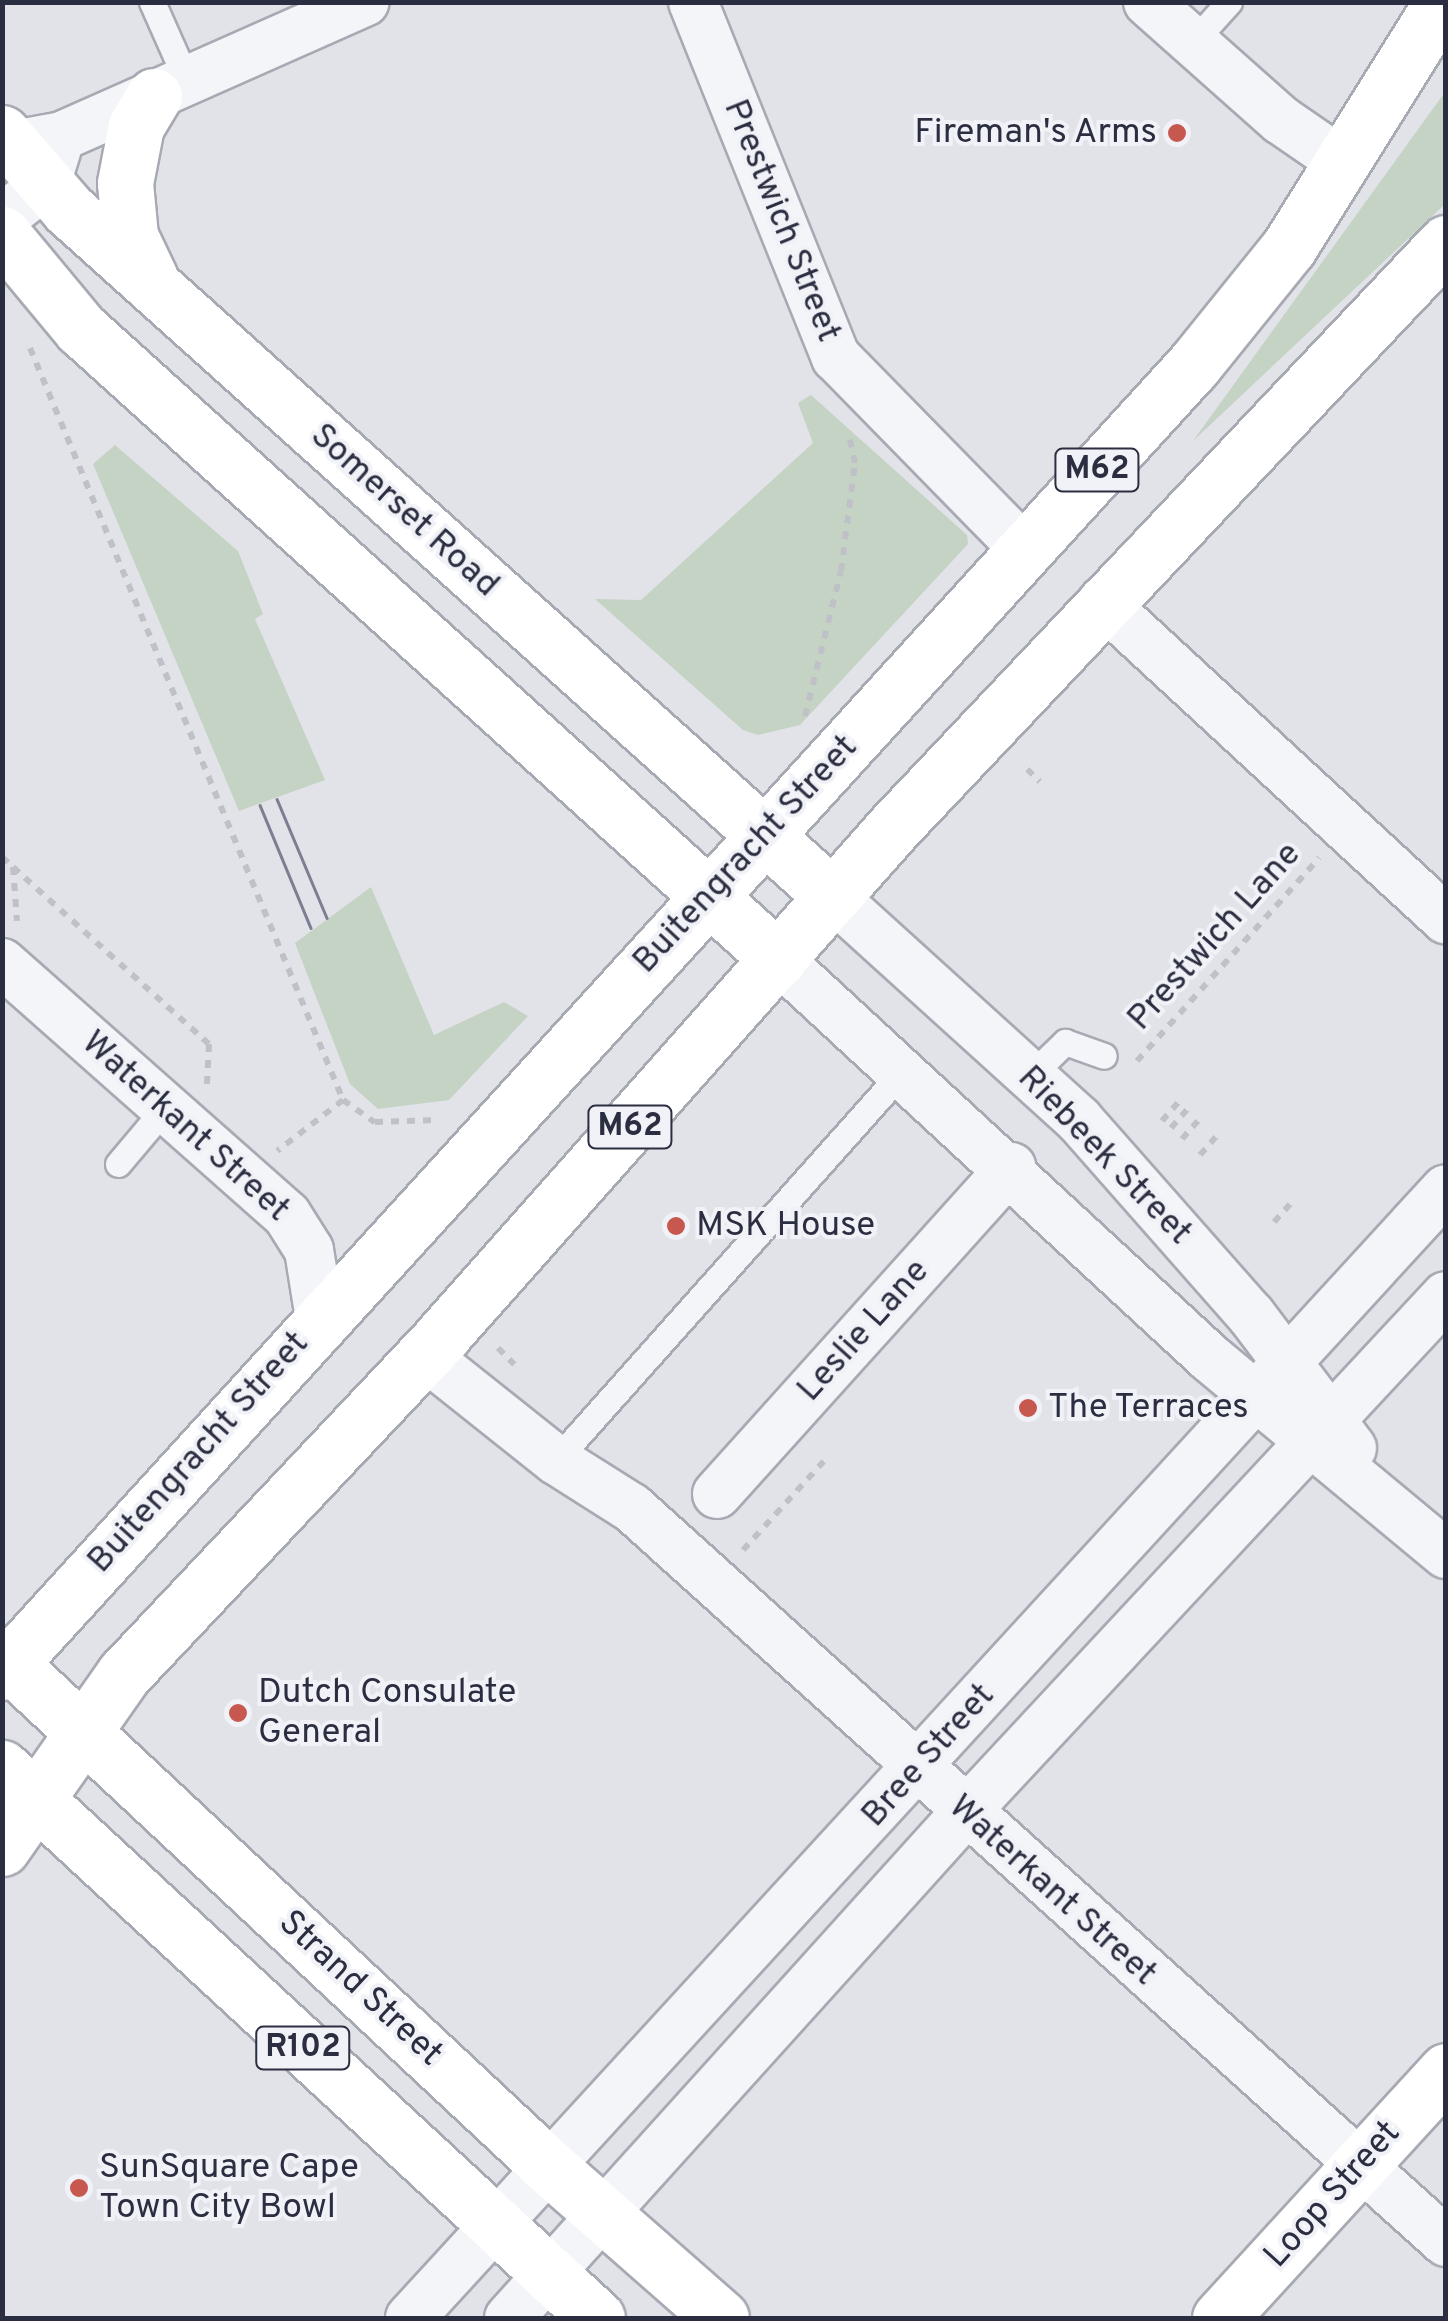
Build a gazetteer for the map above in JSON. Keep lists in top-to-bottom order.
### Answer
{
  "streets": {
    "main road": [
      "M62",
      "Somerset Road",
      "Buitengracht Street",
      "Riebeek Street",
      "Strand Street",
      "R102",
      "Loop Street"
    ],
    "street": [
      "Prestwich Street",
      "Waterkant Street",
      "Leslie Lane",
      "Bree Street"
    ],
    "path": ["Prestwich Lane"]
  },
  "crossings": [
    ["Prestwich Street", "Buitengracht Street"],
    ["M62", "Waterkant Street"],
    ["M62", "Riebeek Street"],
    ["M62", "Strand Street"],
    ["M62", "R102"],
    ["Somerset Road", "Buitengracht Street"],
    ["Somerset Road", "Riebeek Street"],
    ["Buitengracht Street", "Waterkant Street"],
    ["Buitengracht Street", "Riebeek Street"],
    ["Buitengracht Street", "Strand Street"],
    ["Waterkant Street", "Bree Street"],
    ["Waterkant Street", "Loop Street"],
    ["Riebeek Street", "Leslie Lane"],
    ["Riebeek Street", "Bree Street"],
    ["Bree Street", "Strand Street"],
    ["Bree Street", "R102"]
  ],
  "places": [
    "Fireman's Arms",
    "MSK House",
    "The Terraces",
    "Dutch Consulate General",
    "SunSquare Cape Town City Bowl"
  ]
}
